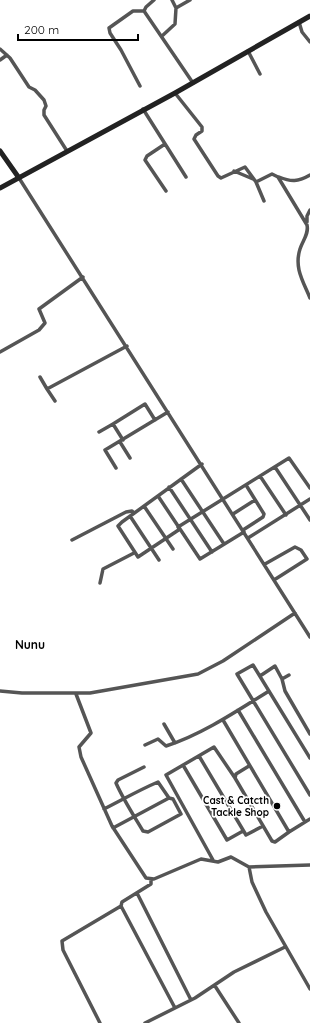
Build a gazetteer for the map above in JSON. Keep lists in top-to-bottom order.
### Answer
{
  "districts": ["Nunu"],
  "places": ["Cast & Catcth Tackle Shop"],
  "scale_bar": "200 m"
}
